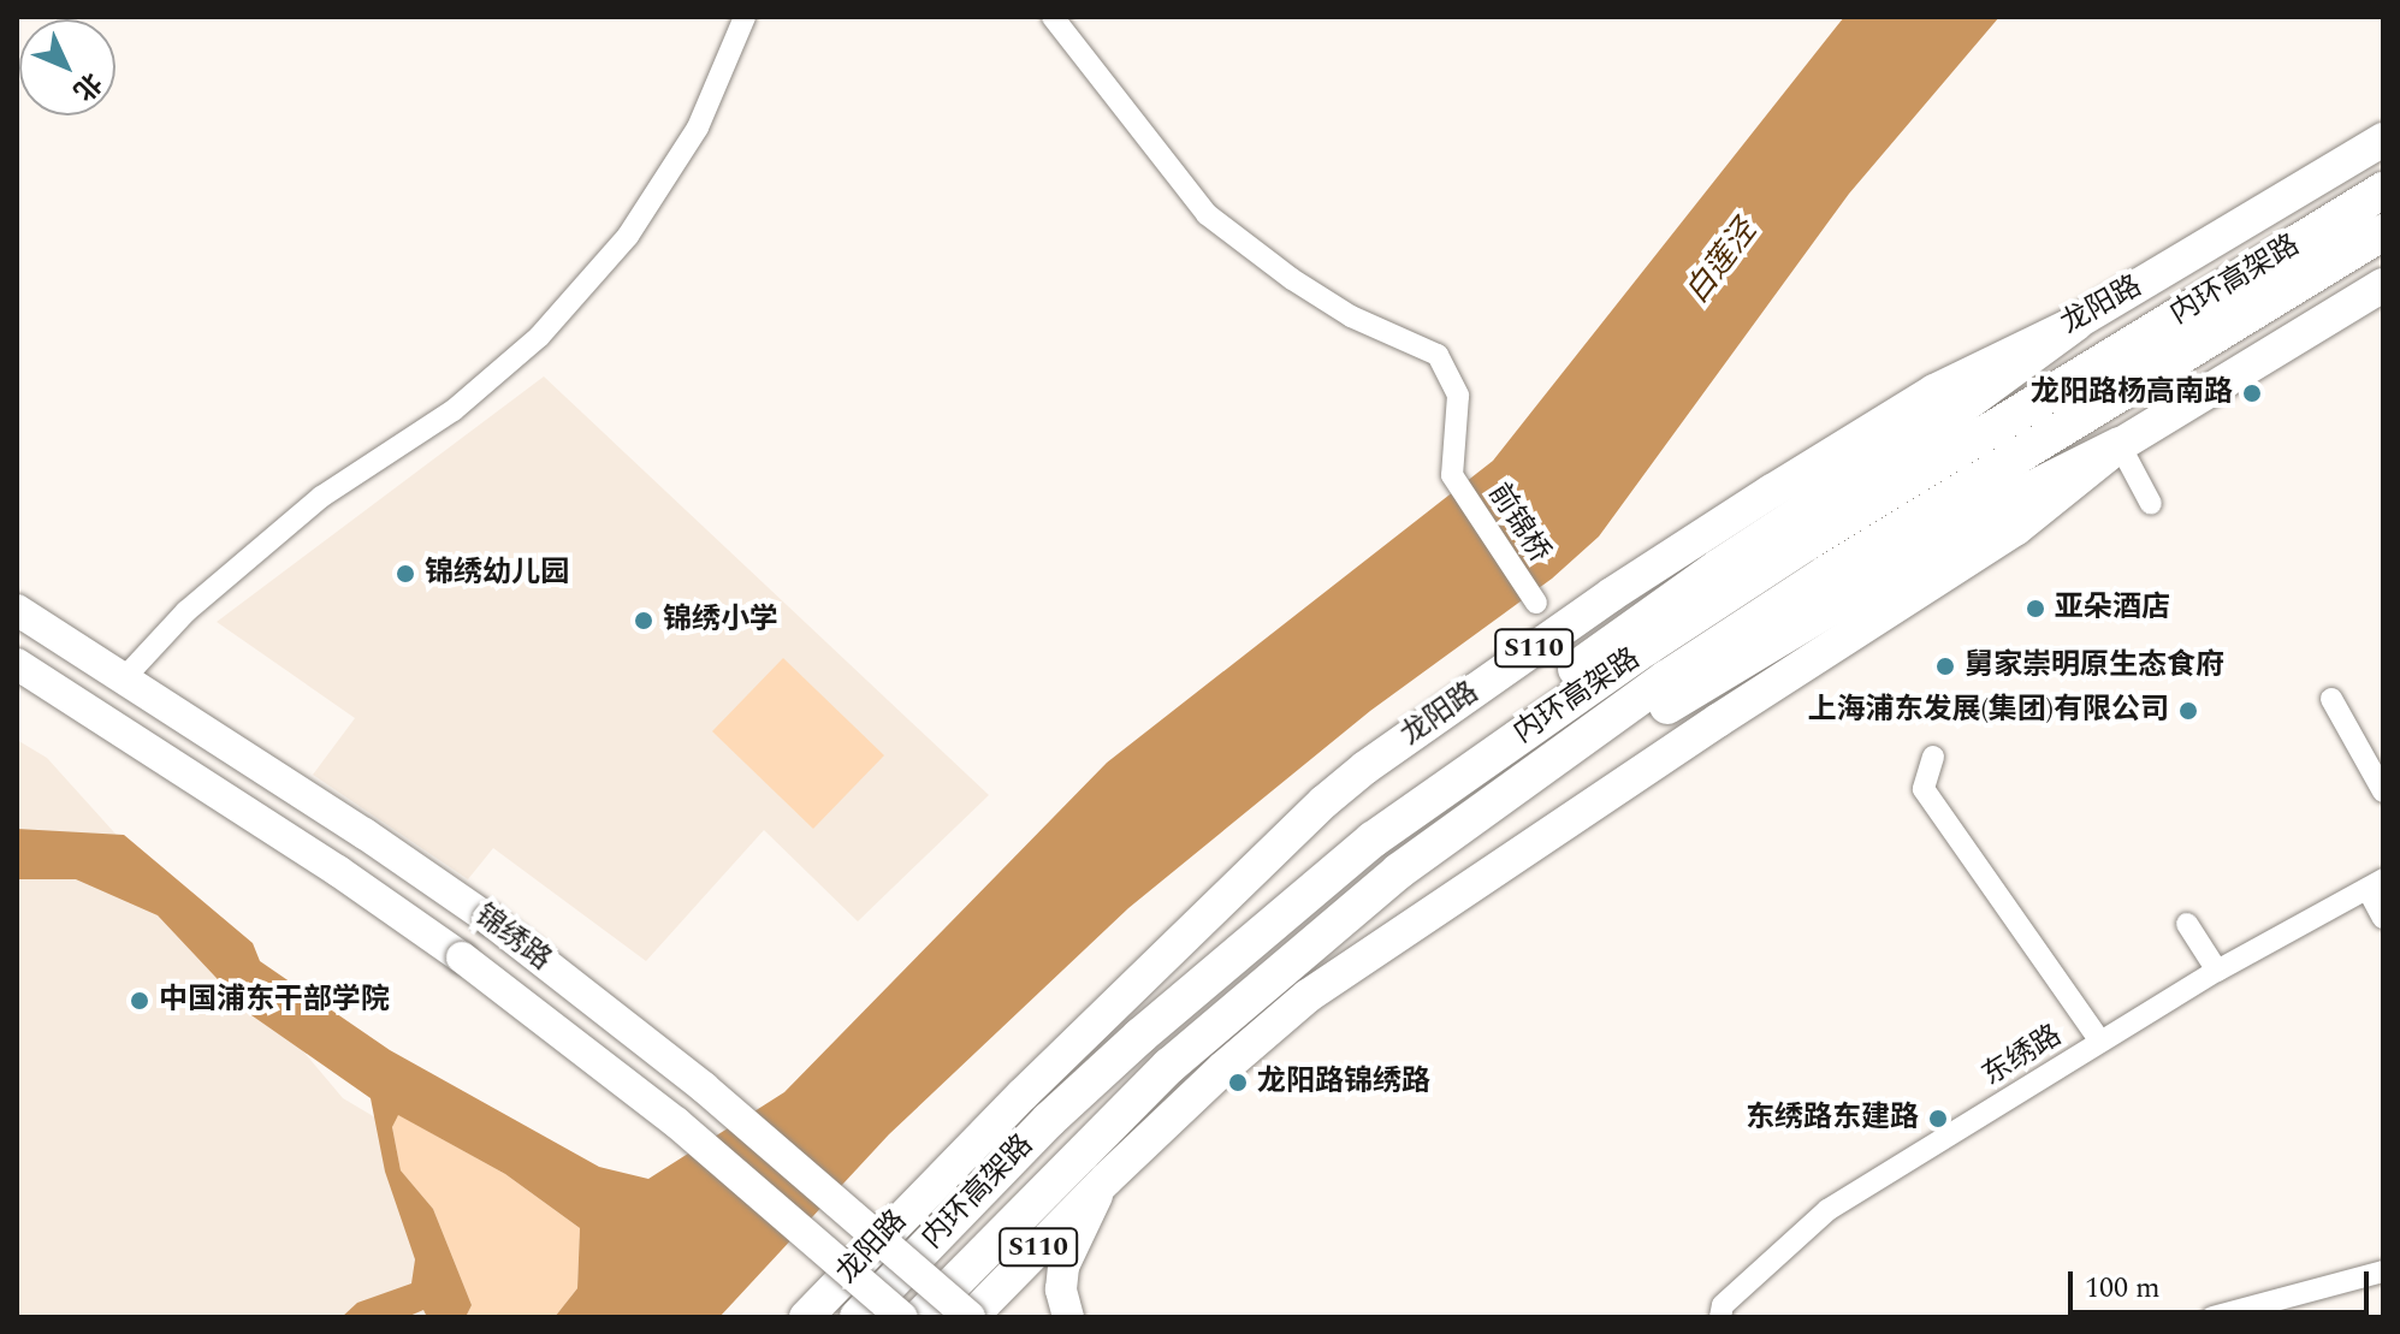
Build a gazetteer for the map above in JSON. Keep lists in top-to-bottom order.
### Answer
{
  "streets": {
    "highway": ["内环高架路"],
    "main road": ["龙阳路", "S110", "锦绣路"],
    "street": ["前锦桥", "东绣路"]
  },
  "crossings": [
    ["S110", "锦绣路"]
  ],
  "water": ["白莲泾"],
  "places": [
    "龙阳路杨高南路",
    "锦绣幼儿园",
    "亚朵酒店",
    "锦绣小学",
    "舅家崇明原生态食府",
    "上海浦东发展(集团)有限公司",
    "中国浦东干部学院",
    "龙阳路锦绣路",
    "东绣路东建路"
  ],
  "scale_bar": "100 m",
  "north": "bottom right"
}
